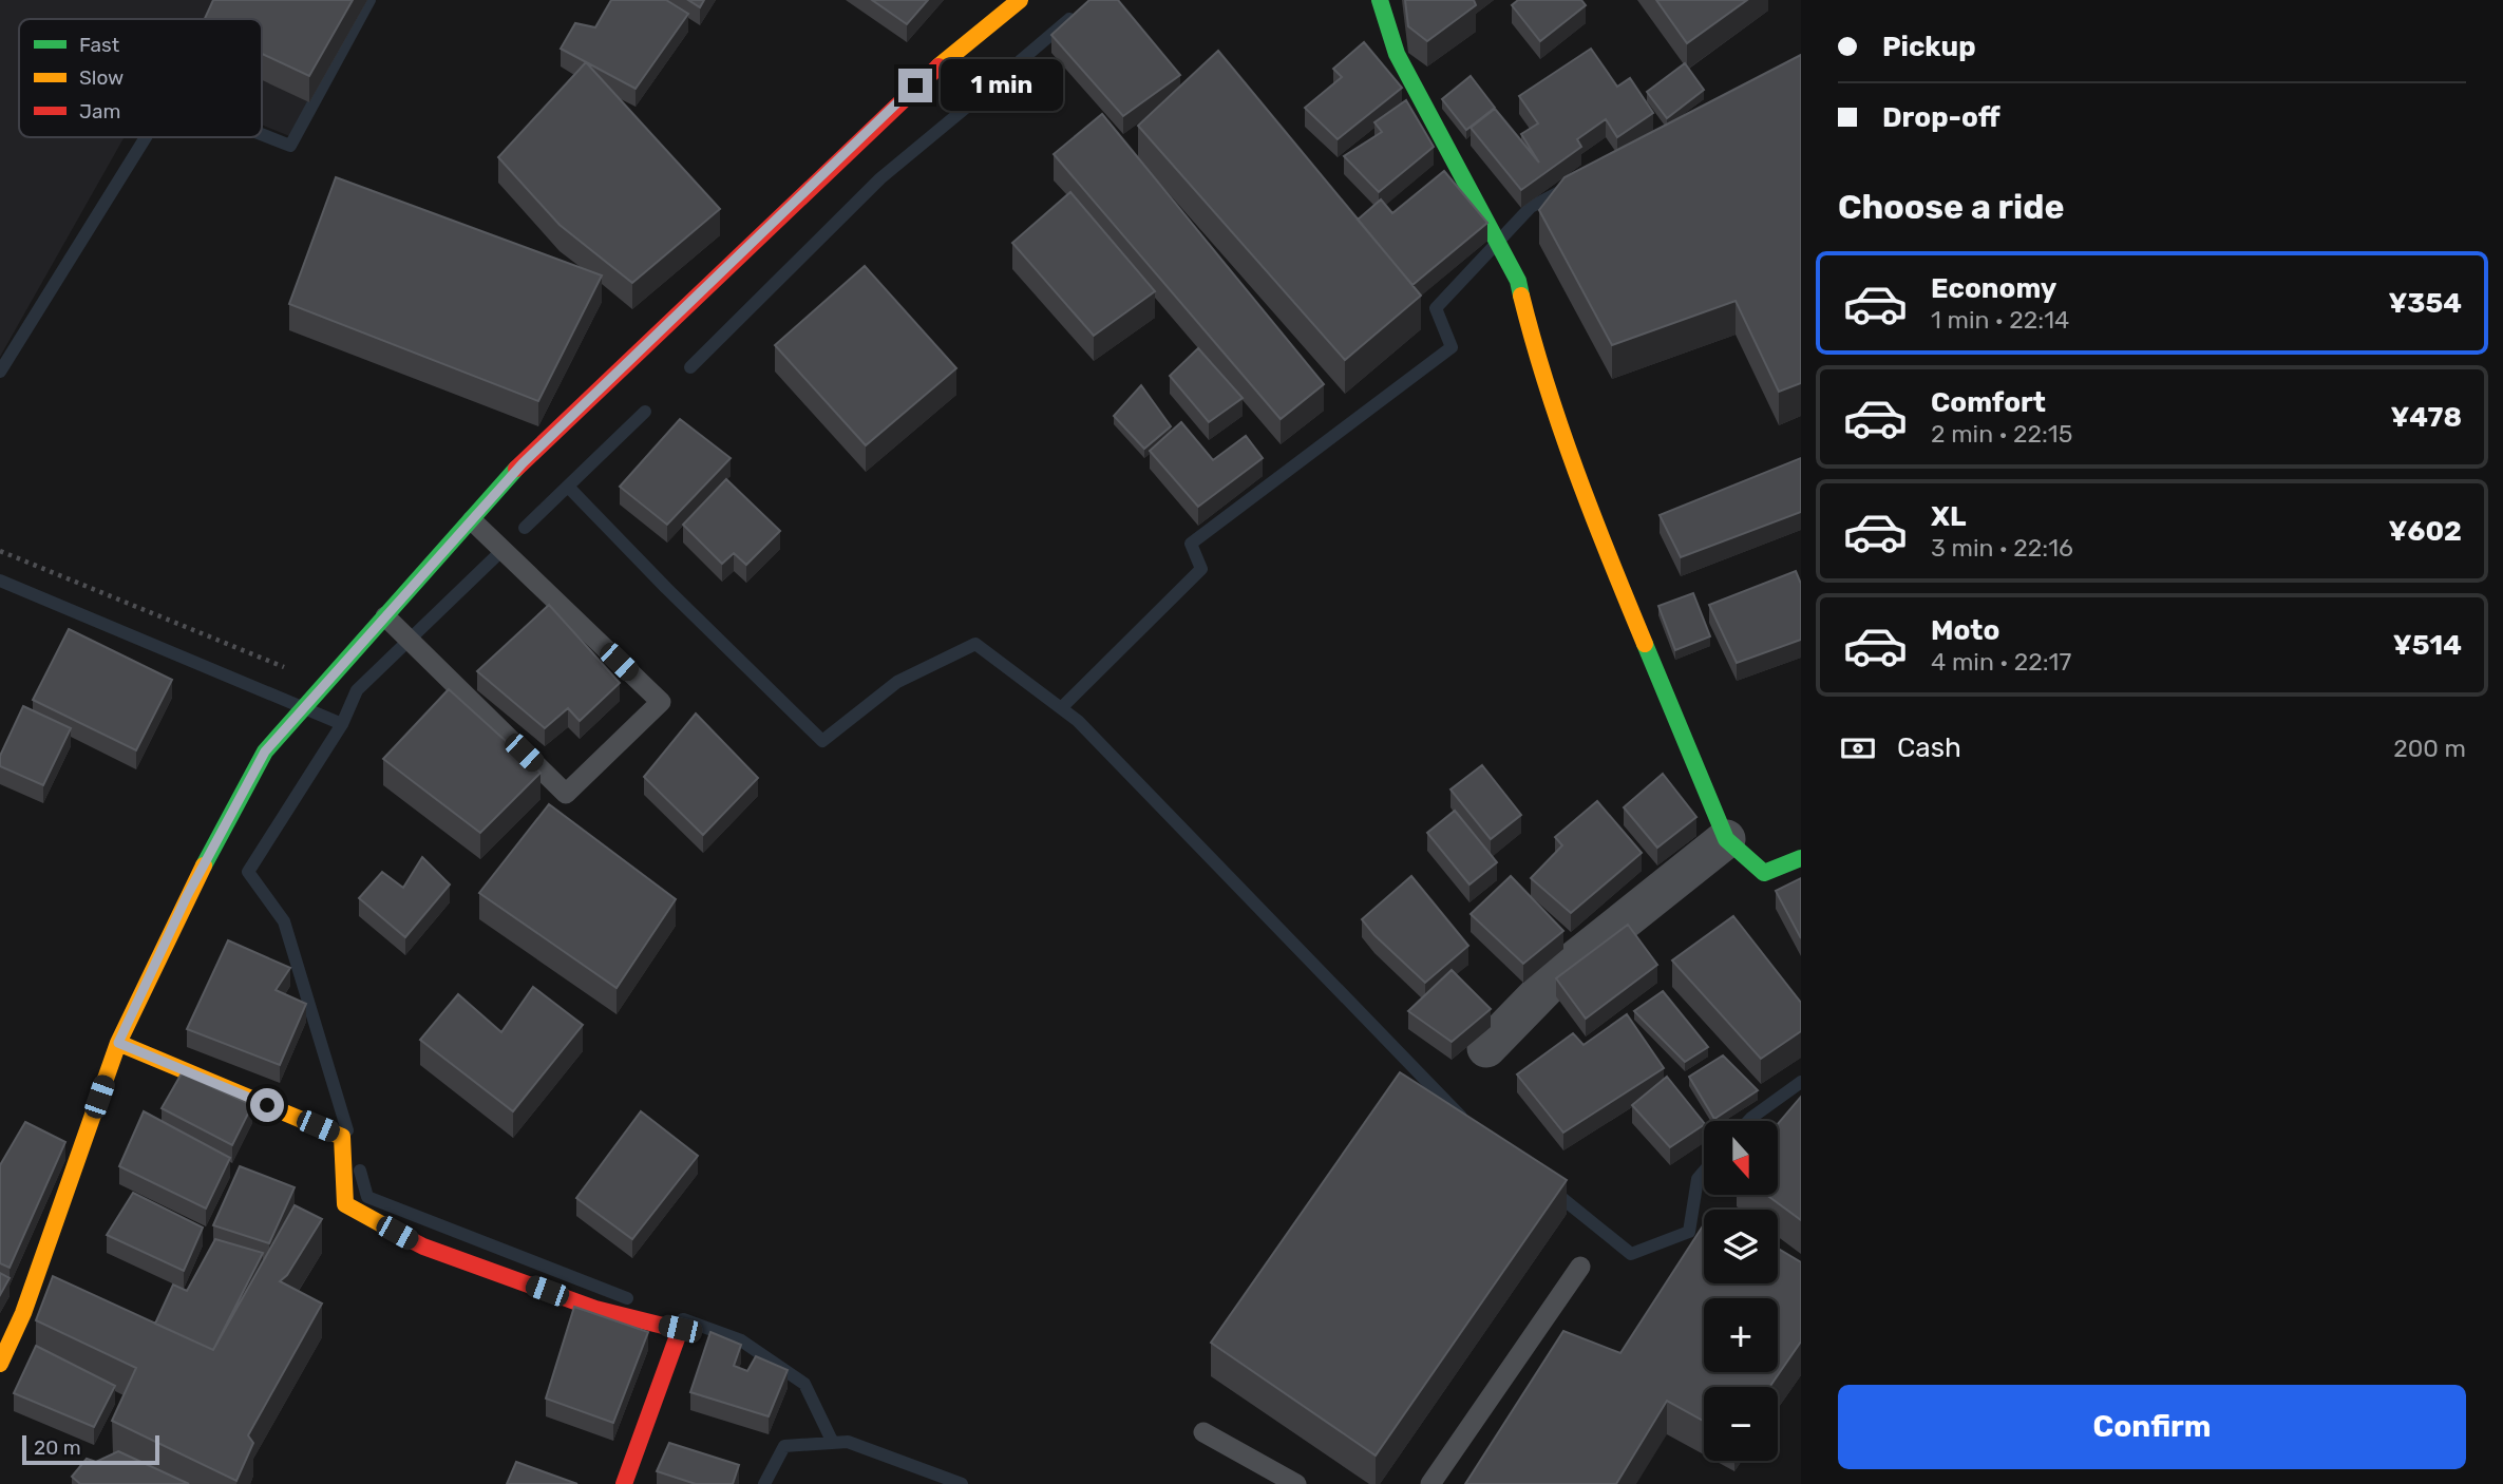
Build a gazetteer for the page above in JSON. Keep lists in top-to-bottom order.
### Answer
{
  "legend": ["Fast", "Slow", "Jam"],
  "scale_bar": "20 m",
  "north": "bottom",
  "page": {
    "banner": ["Pickup", "Drop-off"],
    "bubble": "1 min",
    "heading": "Choose a ride",
    "list": [
      {
        "name": "Economy",
        "note": "1 min · 22:14",
        "value": "¥354"
      },
      {
        "name": "Comfort",
        "note": "2 min · 22:15",
        "value": "¥478"
      },
      {
        "name": "XL",
        "note": "3 min · 22:16",
        "value": "¥602"
      },
      {
        "name": "Moto",
        "note": "4 min · 22:17",
        "value": "¥514"
      }
    ],
    "pay": ["Cash", "200 m"],
    "map_buttons": ["+", "−"],
    "buttons": "Confirm",
    "scale": "20 m"
  }
}
